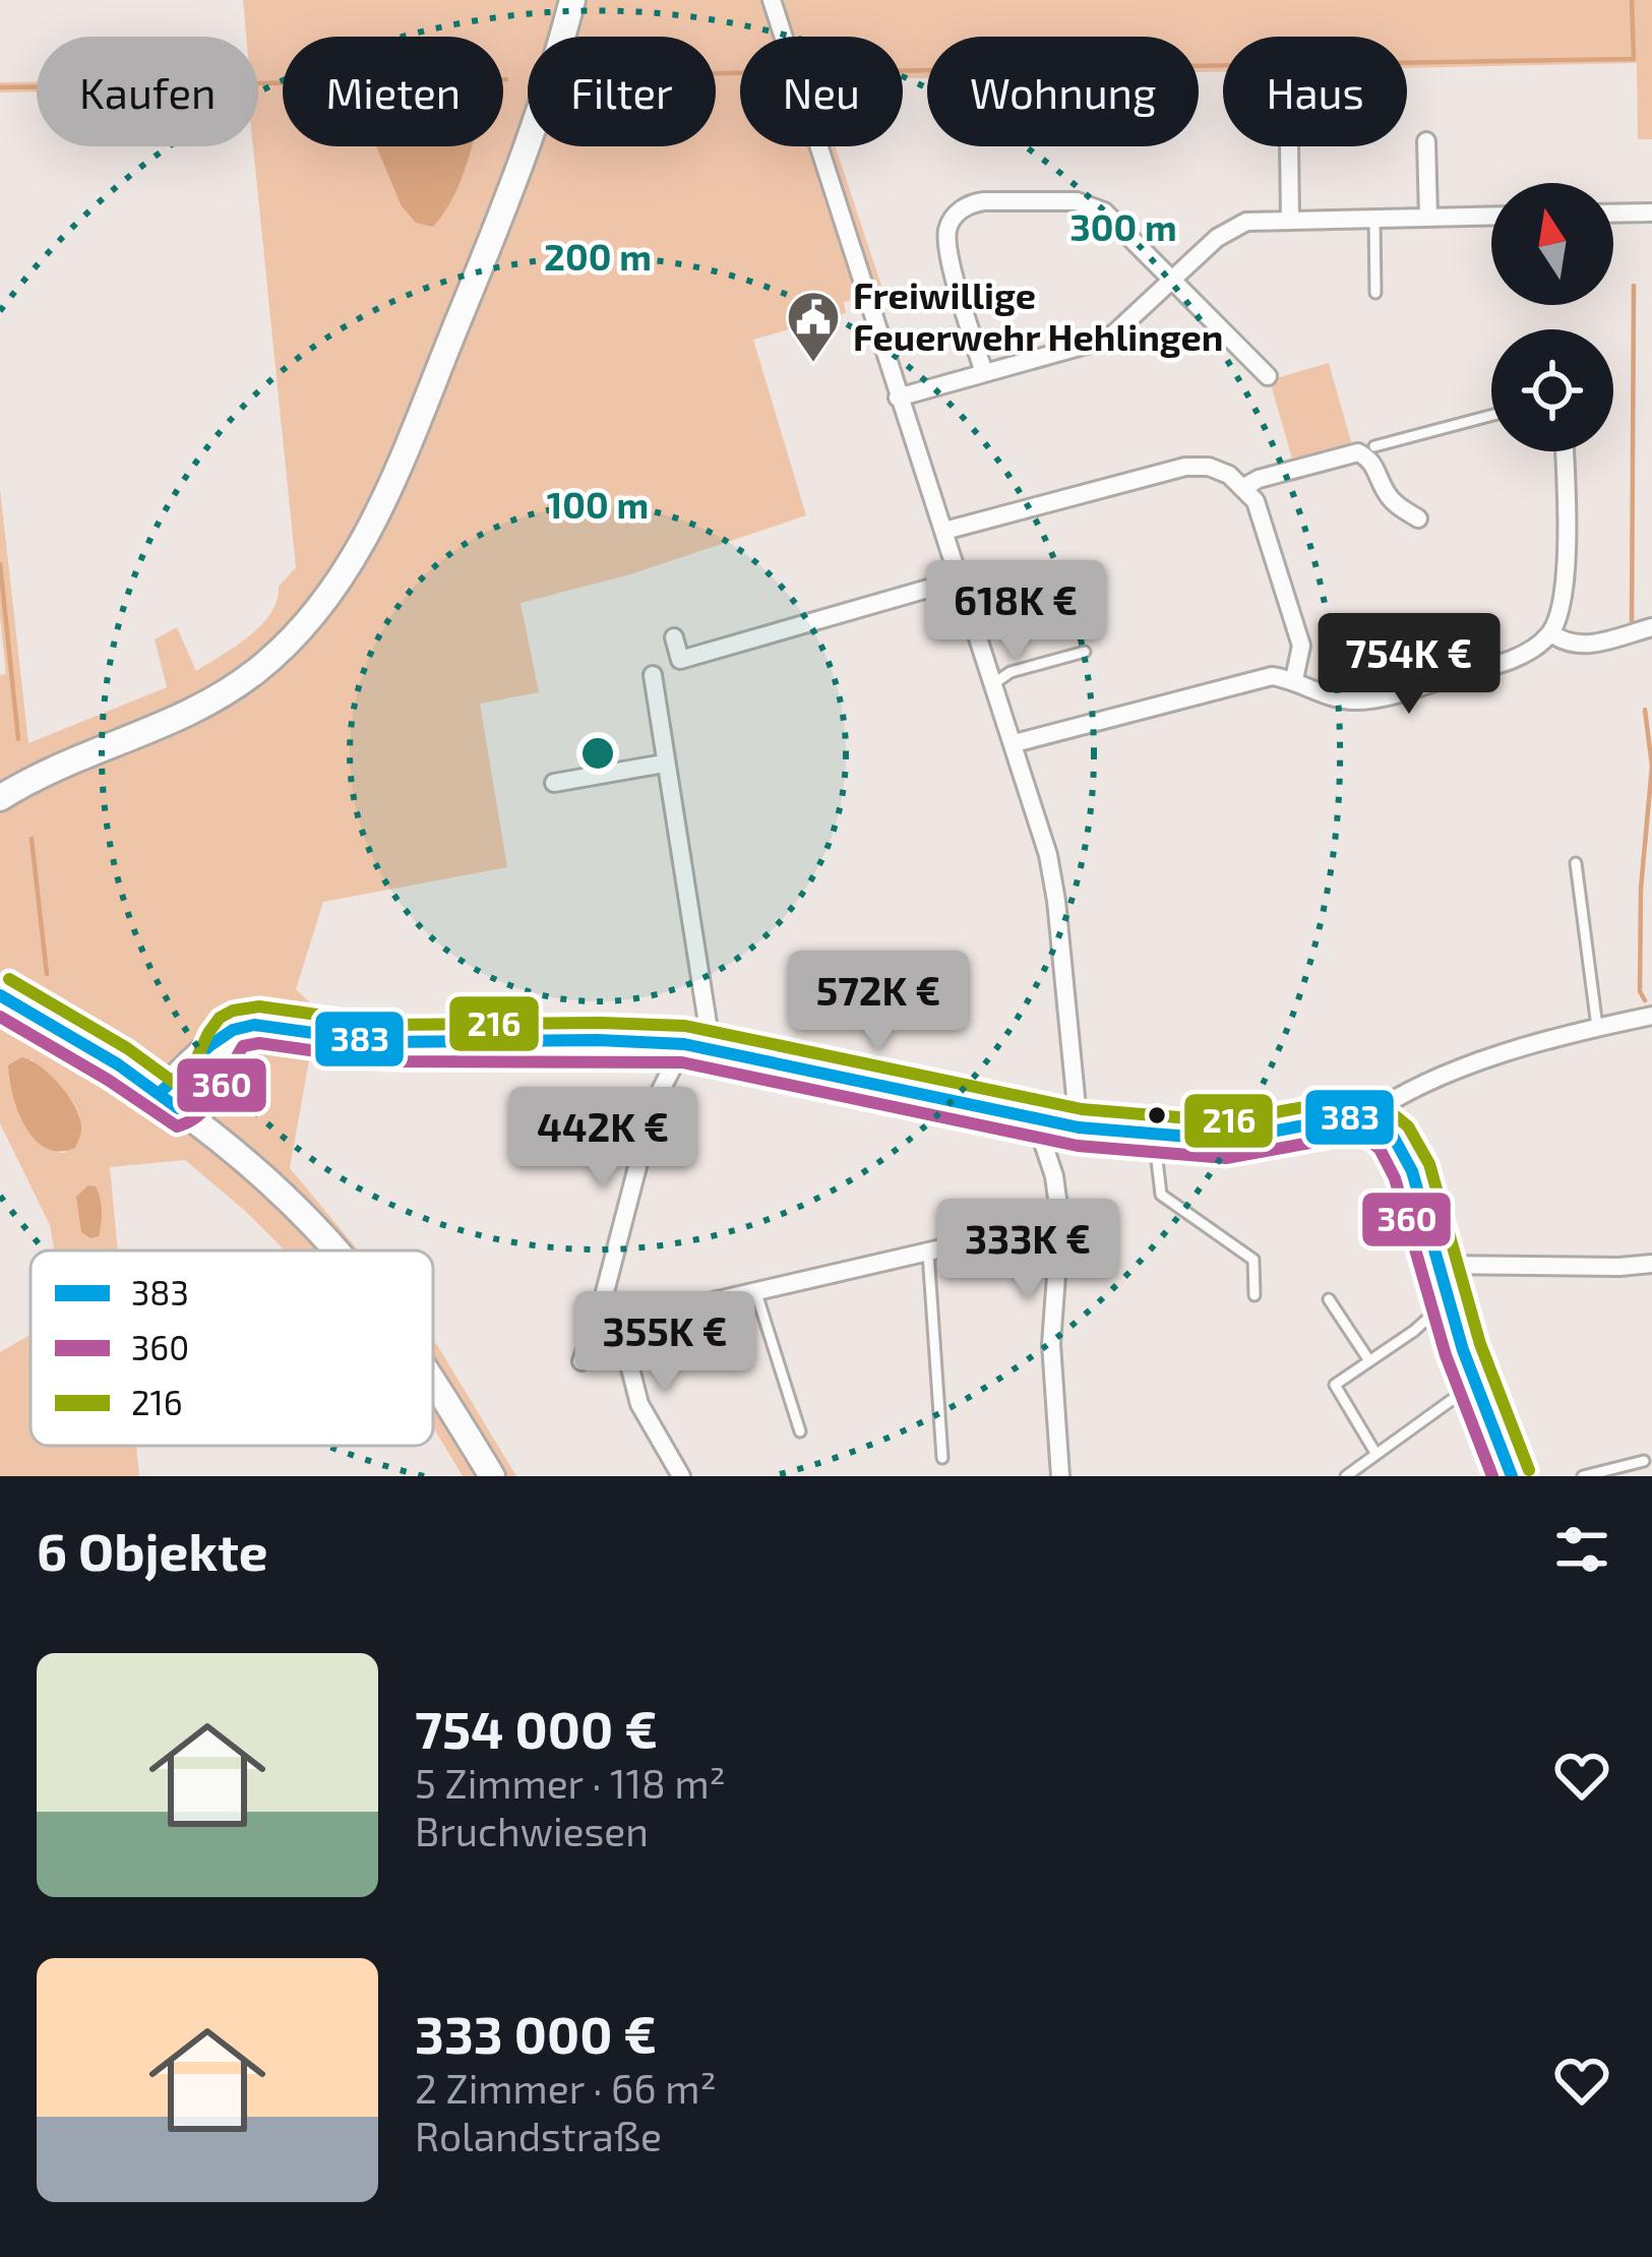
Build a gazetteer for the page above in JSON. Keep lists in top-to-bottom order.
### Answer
{
  "places": {
    "public building": ["Freiwillige Feuerwehr Hehlingen"]
  },
  "lines": ["transit line 216", "transit line 383", "transit line 360"],
  "legend": ["383", "360", "216"],
  "north": "top",
  "page": {
    "chip": [
      "Kaufen",
      "Mieten",
      "Filter",
      "Neu",
      "Wohnung",
      "Haus"
    ],
    "price": [
      "618K €",
      "754K €",
      "572K €",
      "442K €",
      "333K €",
      "355K €"
    ],
    "heading": "6 Objekte",
    "list": [
      {
        "name": "754 000 €",
        "note": "5 Zimmer · 118 m² · Bruchwiesen"
      },
      {
        "name": "333 000 €",
        "note": "2 Zimmer · 66 m² · Rolandstraße"
      }
    ]
  },
  "rings": ["300 m", "200 m", "100 m"]
}
